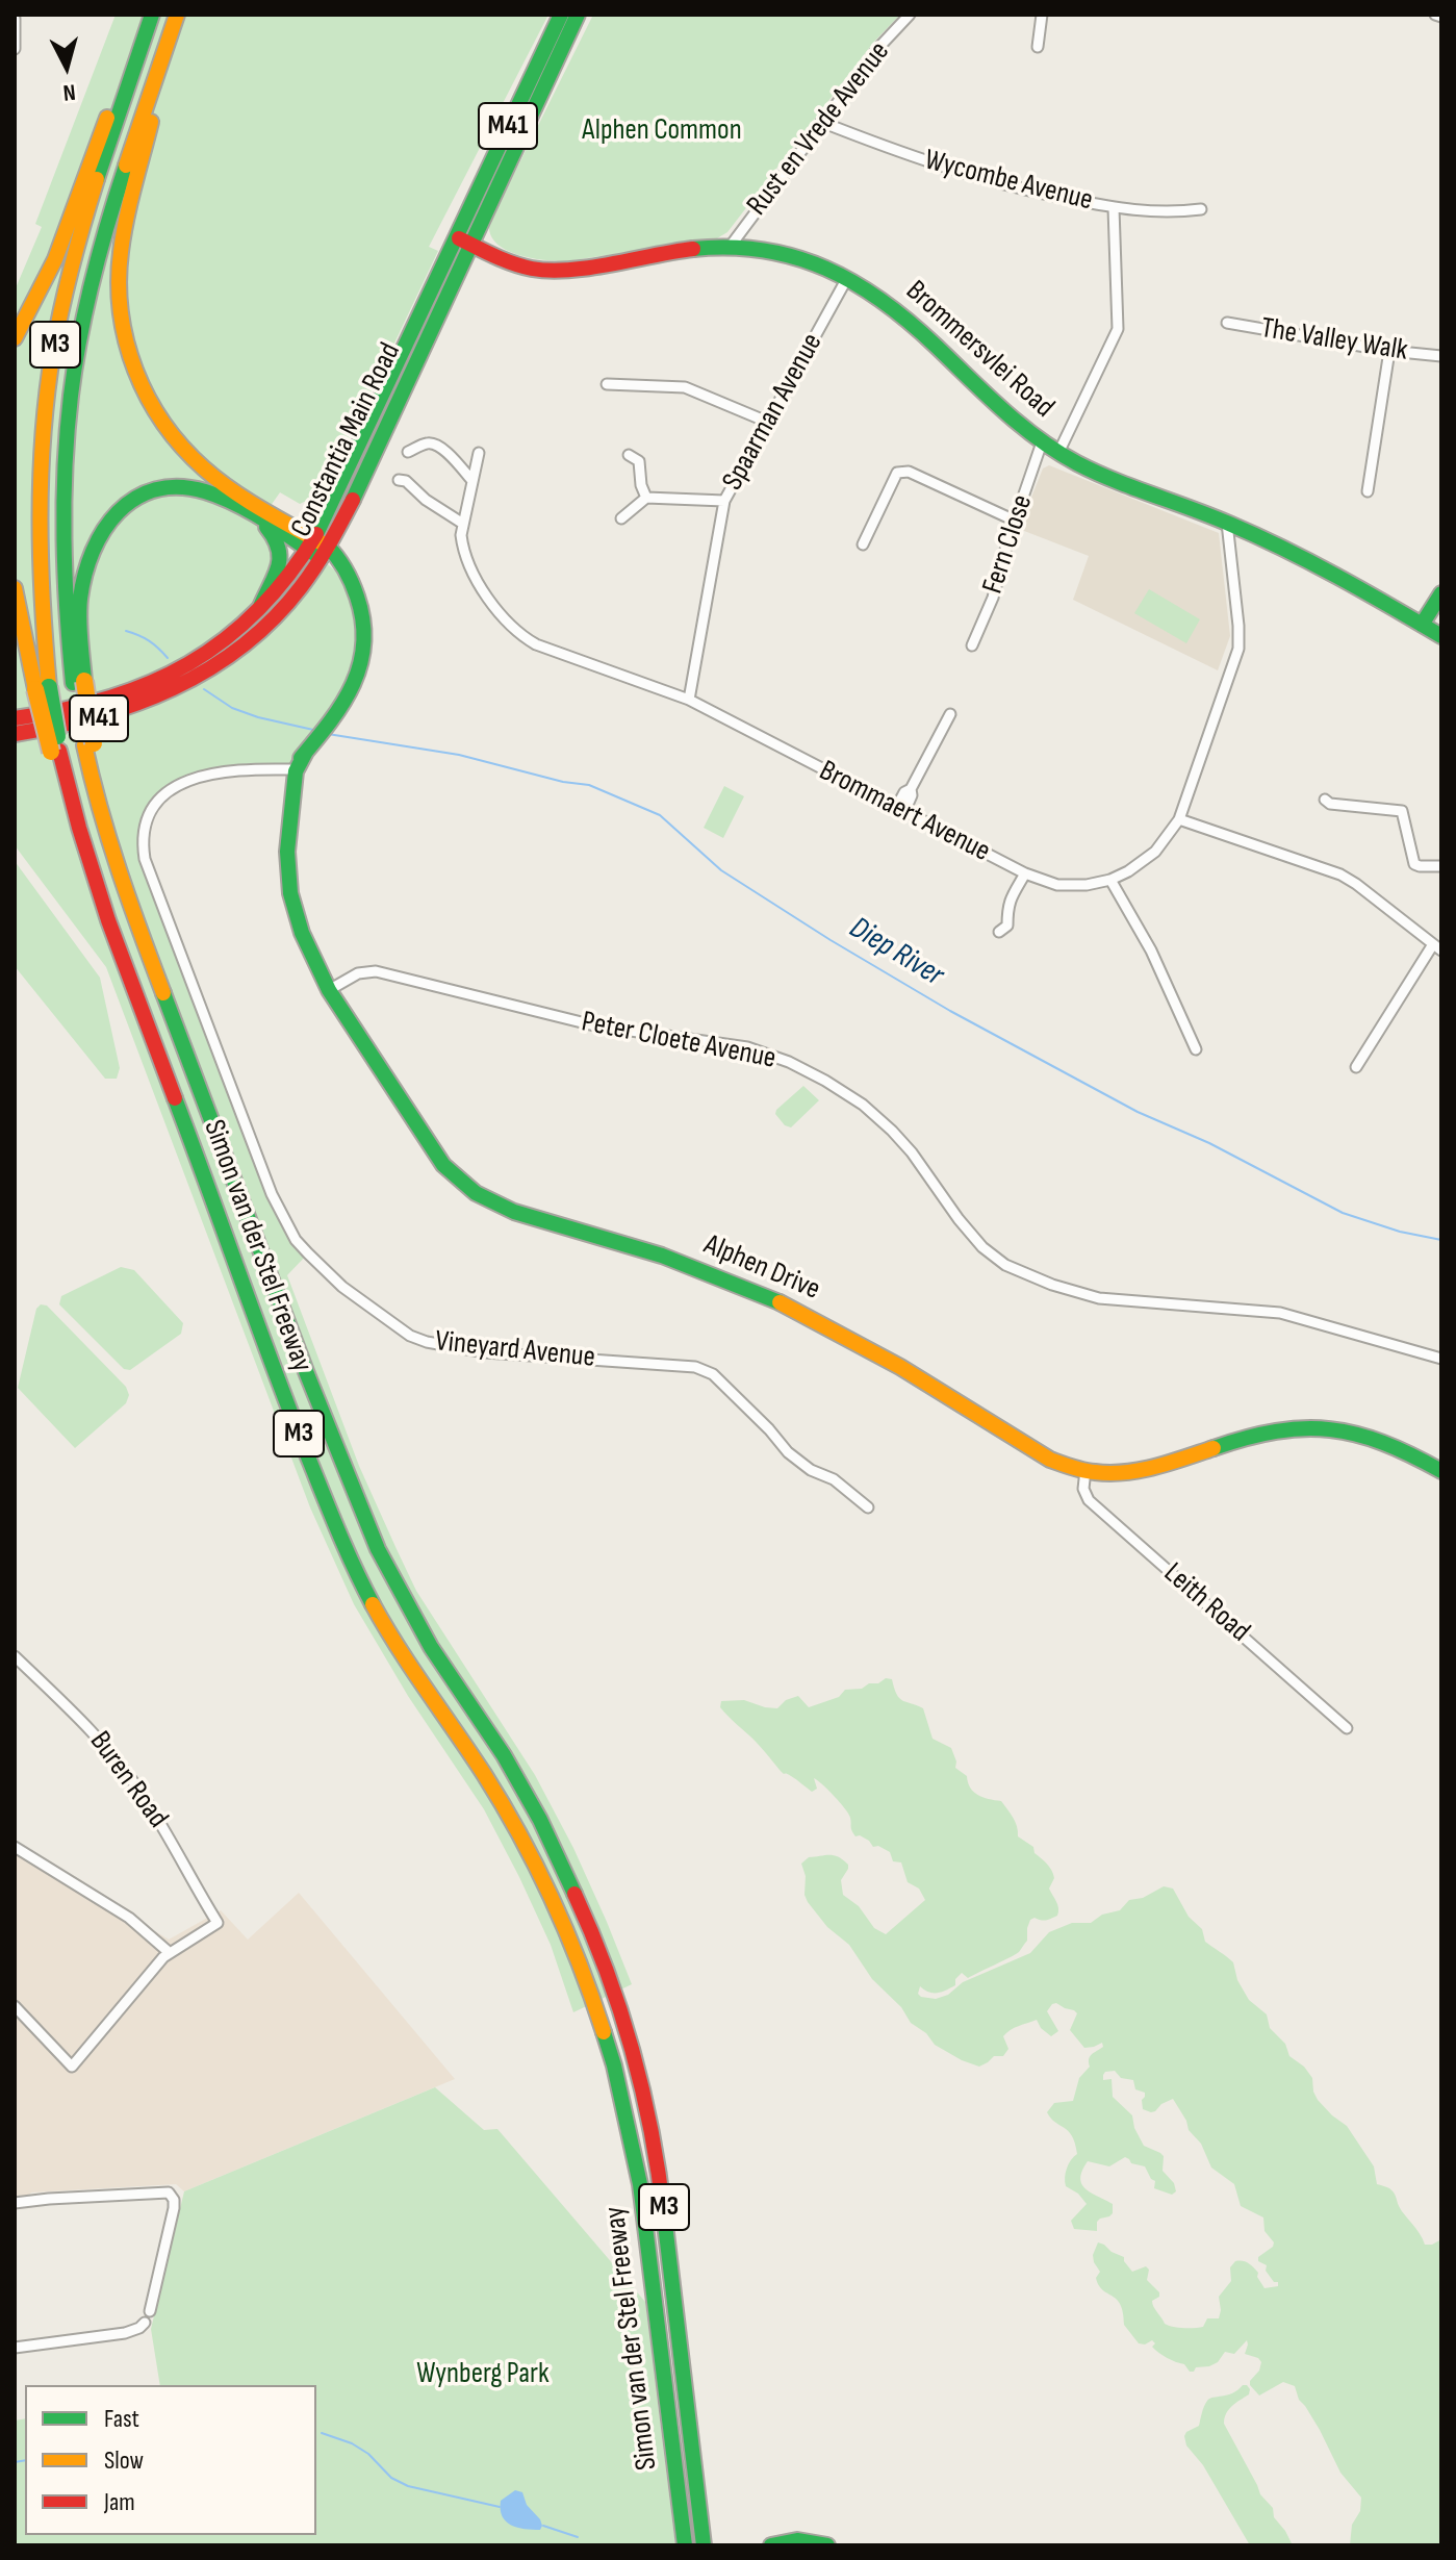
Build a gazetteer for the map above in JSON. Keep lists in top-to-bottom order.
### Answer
{
  "streets": {
    "main road": [
      "M41",
      "M3",
      "Brommersvlei Road",
      "Constantia Main Road",
      "Simon van der Stel Freeway",
      "Alphen Drive"
    ],
    "street": [
      "Rust en Vrede Avenue",
      "Wycombe Avenue",
      "The Valley Walk",
      "Spaarman Avenue",
      "Fern Close",
      "Brommaert Avenue",
      "Peter Cloete Avenue",
      "Vineyard Avenue",
      "Leith Road",
      "Buren Road"
    ]
  },
  "crossings": [
    ["Rust en Vrede Avenue", "Wycombe Avenue"],
    ["Rust en Vrede Avenue", "Brommersvlei Road"],
    ["M3", "Simon van der Stel Freeway"],
    ["Brommersvlei Road", "Spaarman Avenue"],
    ["Brommersvlei Road", "Constantia Main Road"],
    ["Brommersvlei Road", "Fern Close"],
    ["Brommersvlei Road", "Brommaert Avenue"],
    ["Spaarman Avenue", "Brommaert Avenue"],
    ["Peter Cloete Avenue", "Alphen Drive"],
    ["Alphen Drive", "Vineyard Avenue"],
    ["Alphen Drive", "Leith Road"]
  ],
  "water": ["Diep River"],
  "parks": ["Alphen Common", "Wynberg Park"],
  "legend": ["Fast", "Slow", "Jam"],
  "north": "bottom"
}
